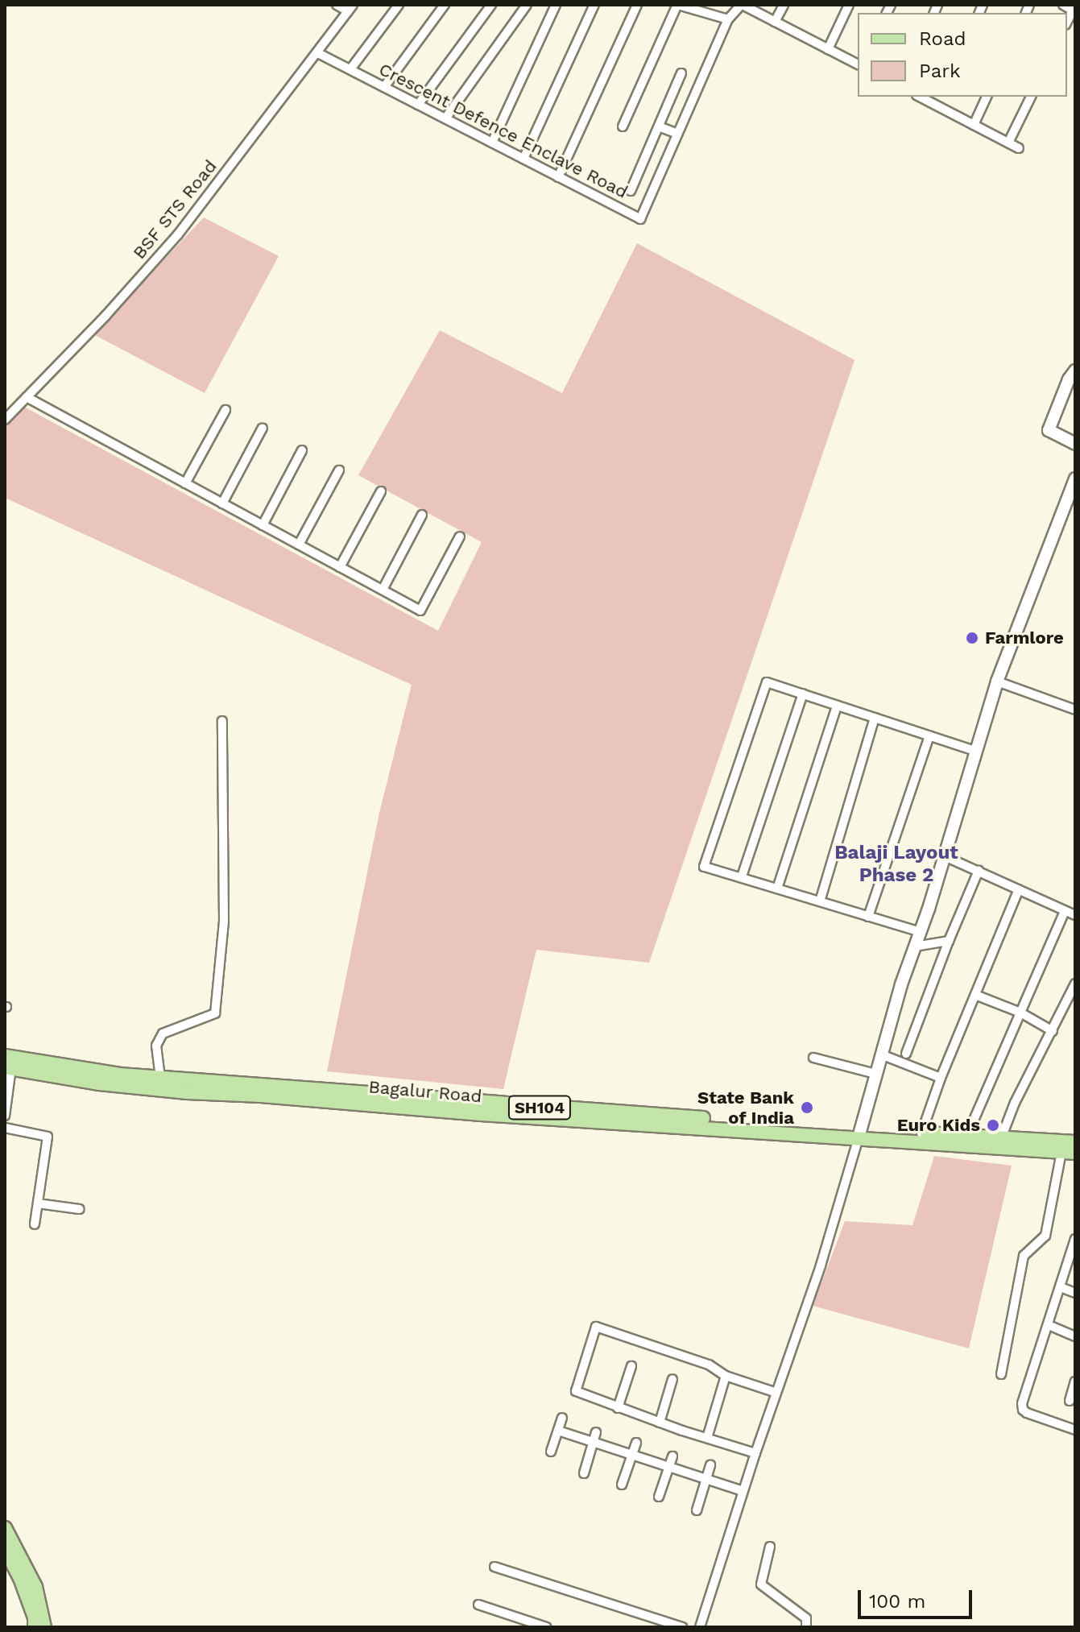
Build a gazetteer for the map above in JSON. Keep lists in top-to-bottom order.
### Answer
{
  "streets": {
    "main road": ["Bagalur Road", "SH104"],
    "street": ["Crescent Defence Enclave Road", "BSF STS Road"]
  },
  "crossings": [
    ["Crescent Defence Enclave Road", "BSF STS Road"]
  ],
  "districts": ["Balaji Layout Phase 2"],
  "places": ["Farmlore", "State Bank of India", "Euro Kids"],
  "legend": ["Road", "Park"],
  "scale_bar": "100 m"
}
